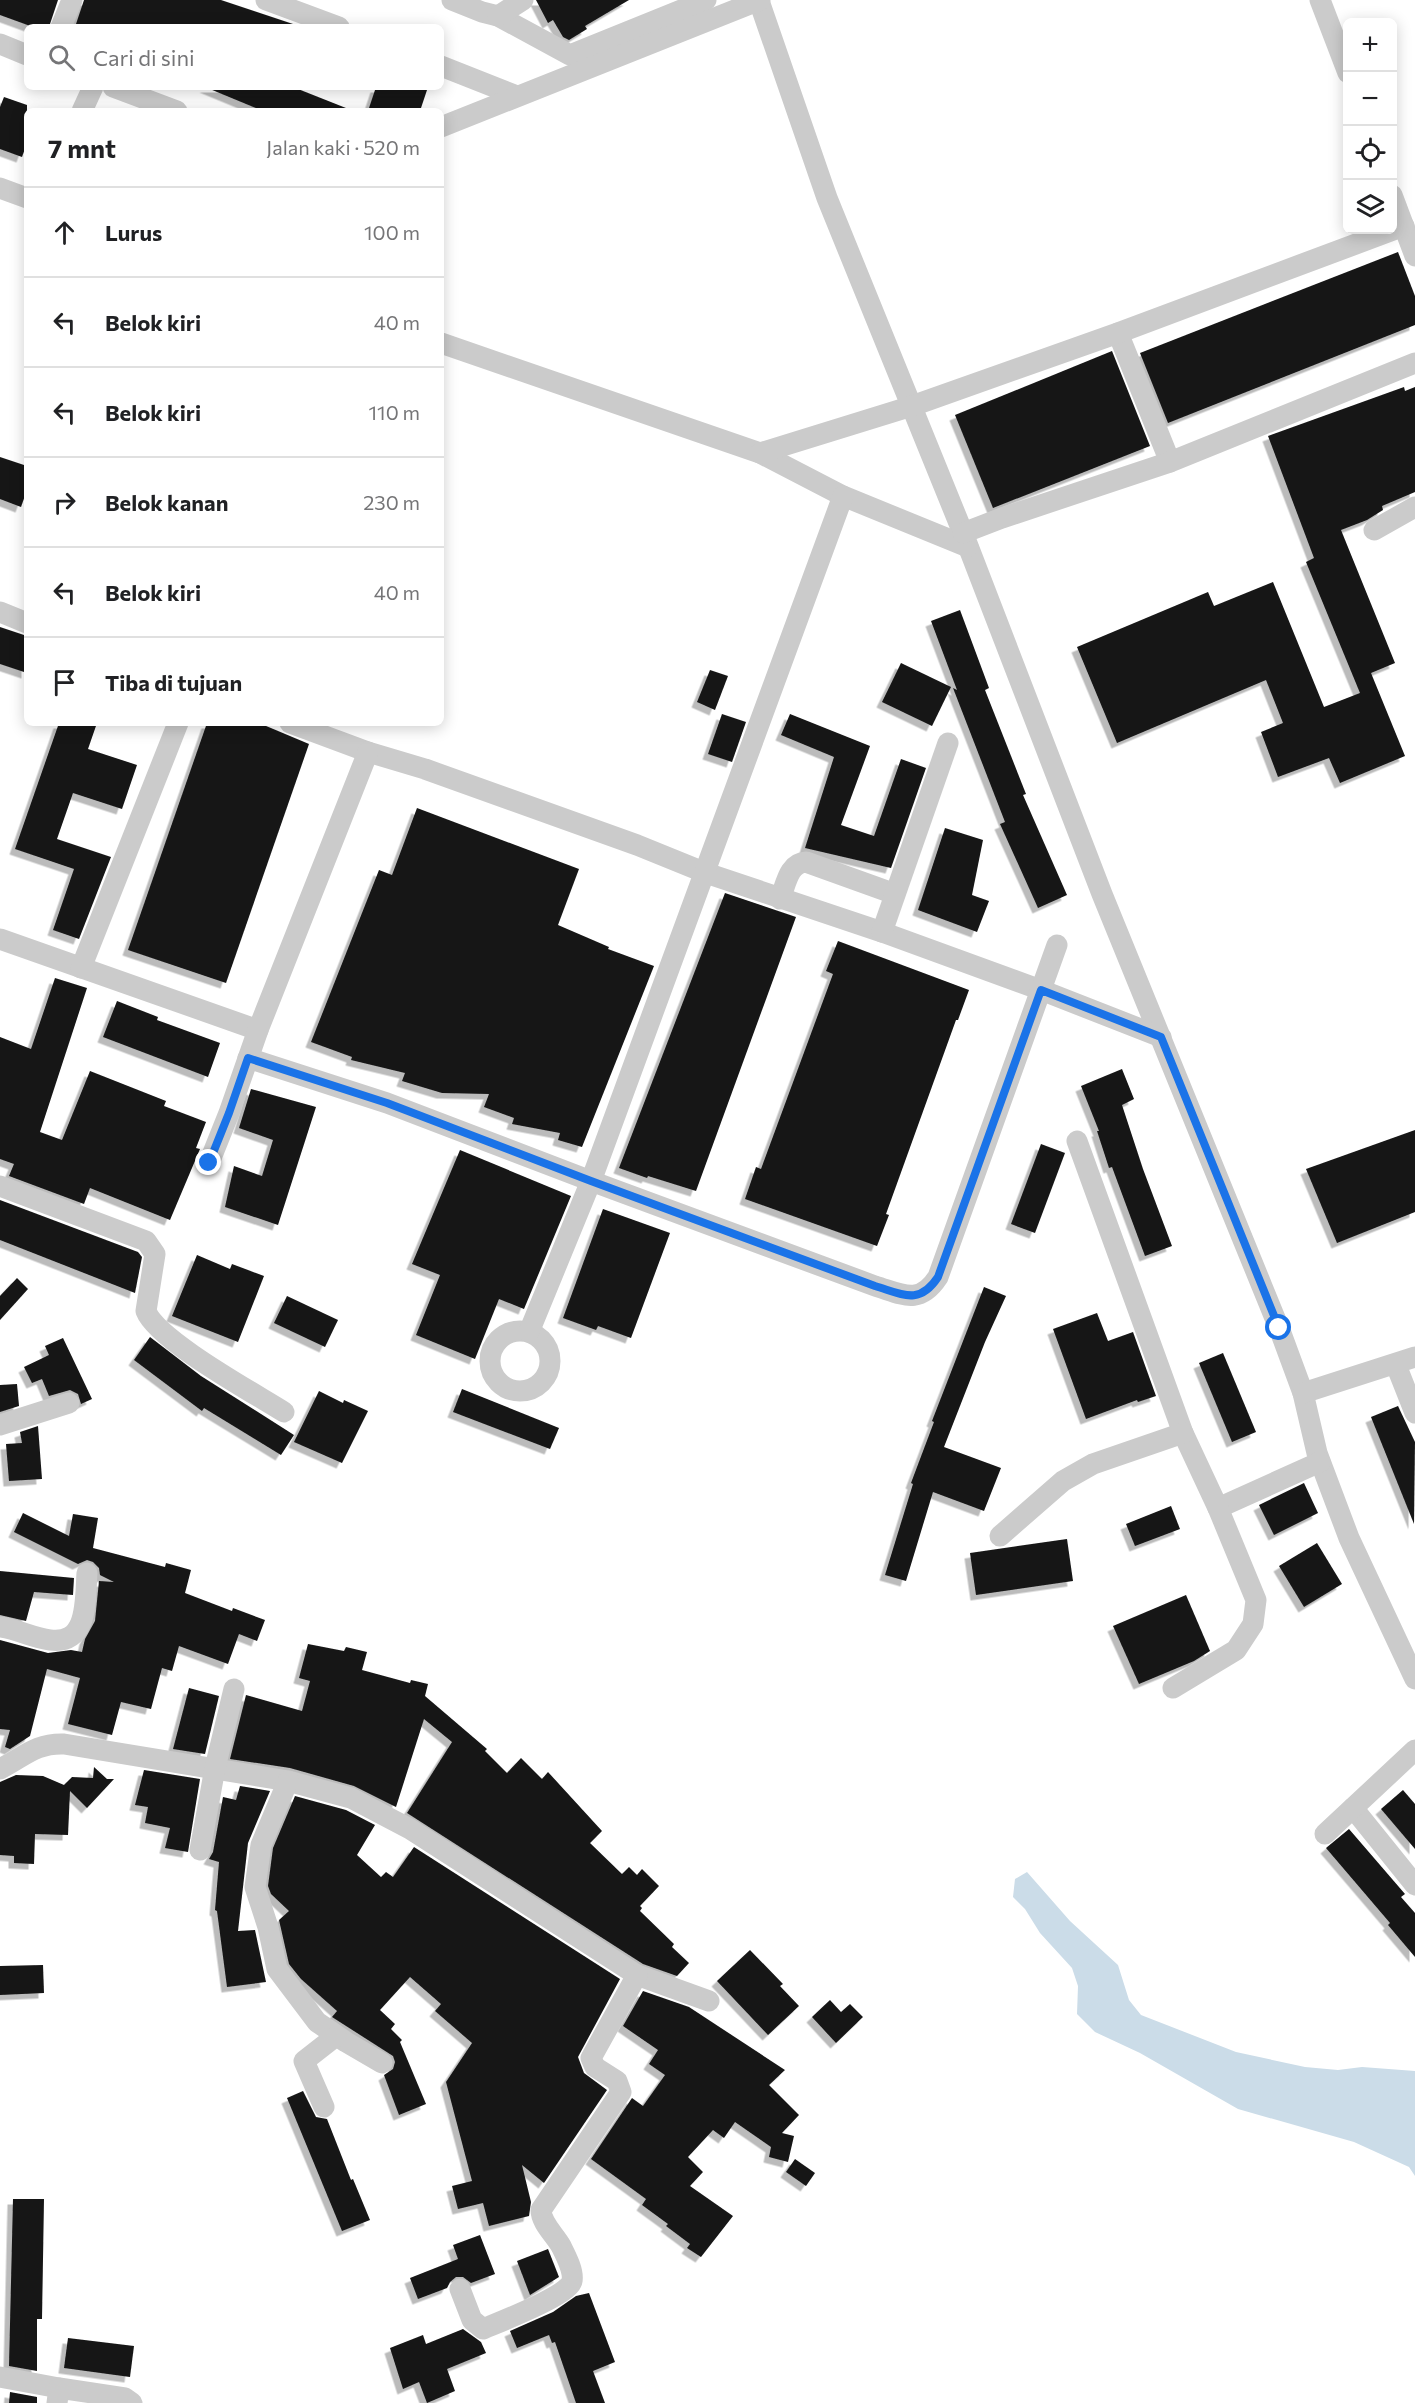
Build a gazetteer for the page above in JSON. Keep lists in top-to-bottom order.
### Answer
{
  "page": {
    "map_buttons": ["+", "−"],
    "search": "Cari di sini",
    "heading": ["7 mnt", "Jalan kaki · 520 m"],
    "list": [
      ["Lurus", "100 m"],
      ["Belok kiri", "40 m"],
      ["Belok kiri", "110 m"],
      ["Belok kanan", "230 m"],
      ["Belok kiri", "40 m"],
      "Tiba di tujuan"
    ]
  }
}
